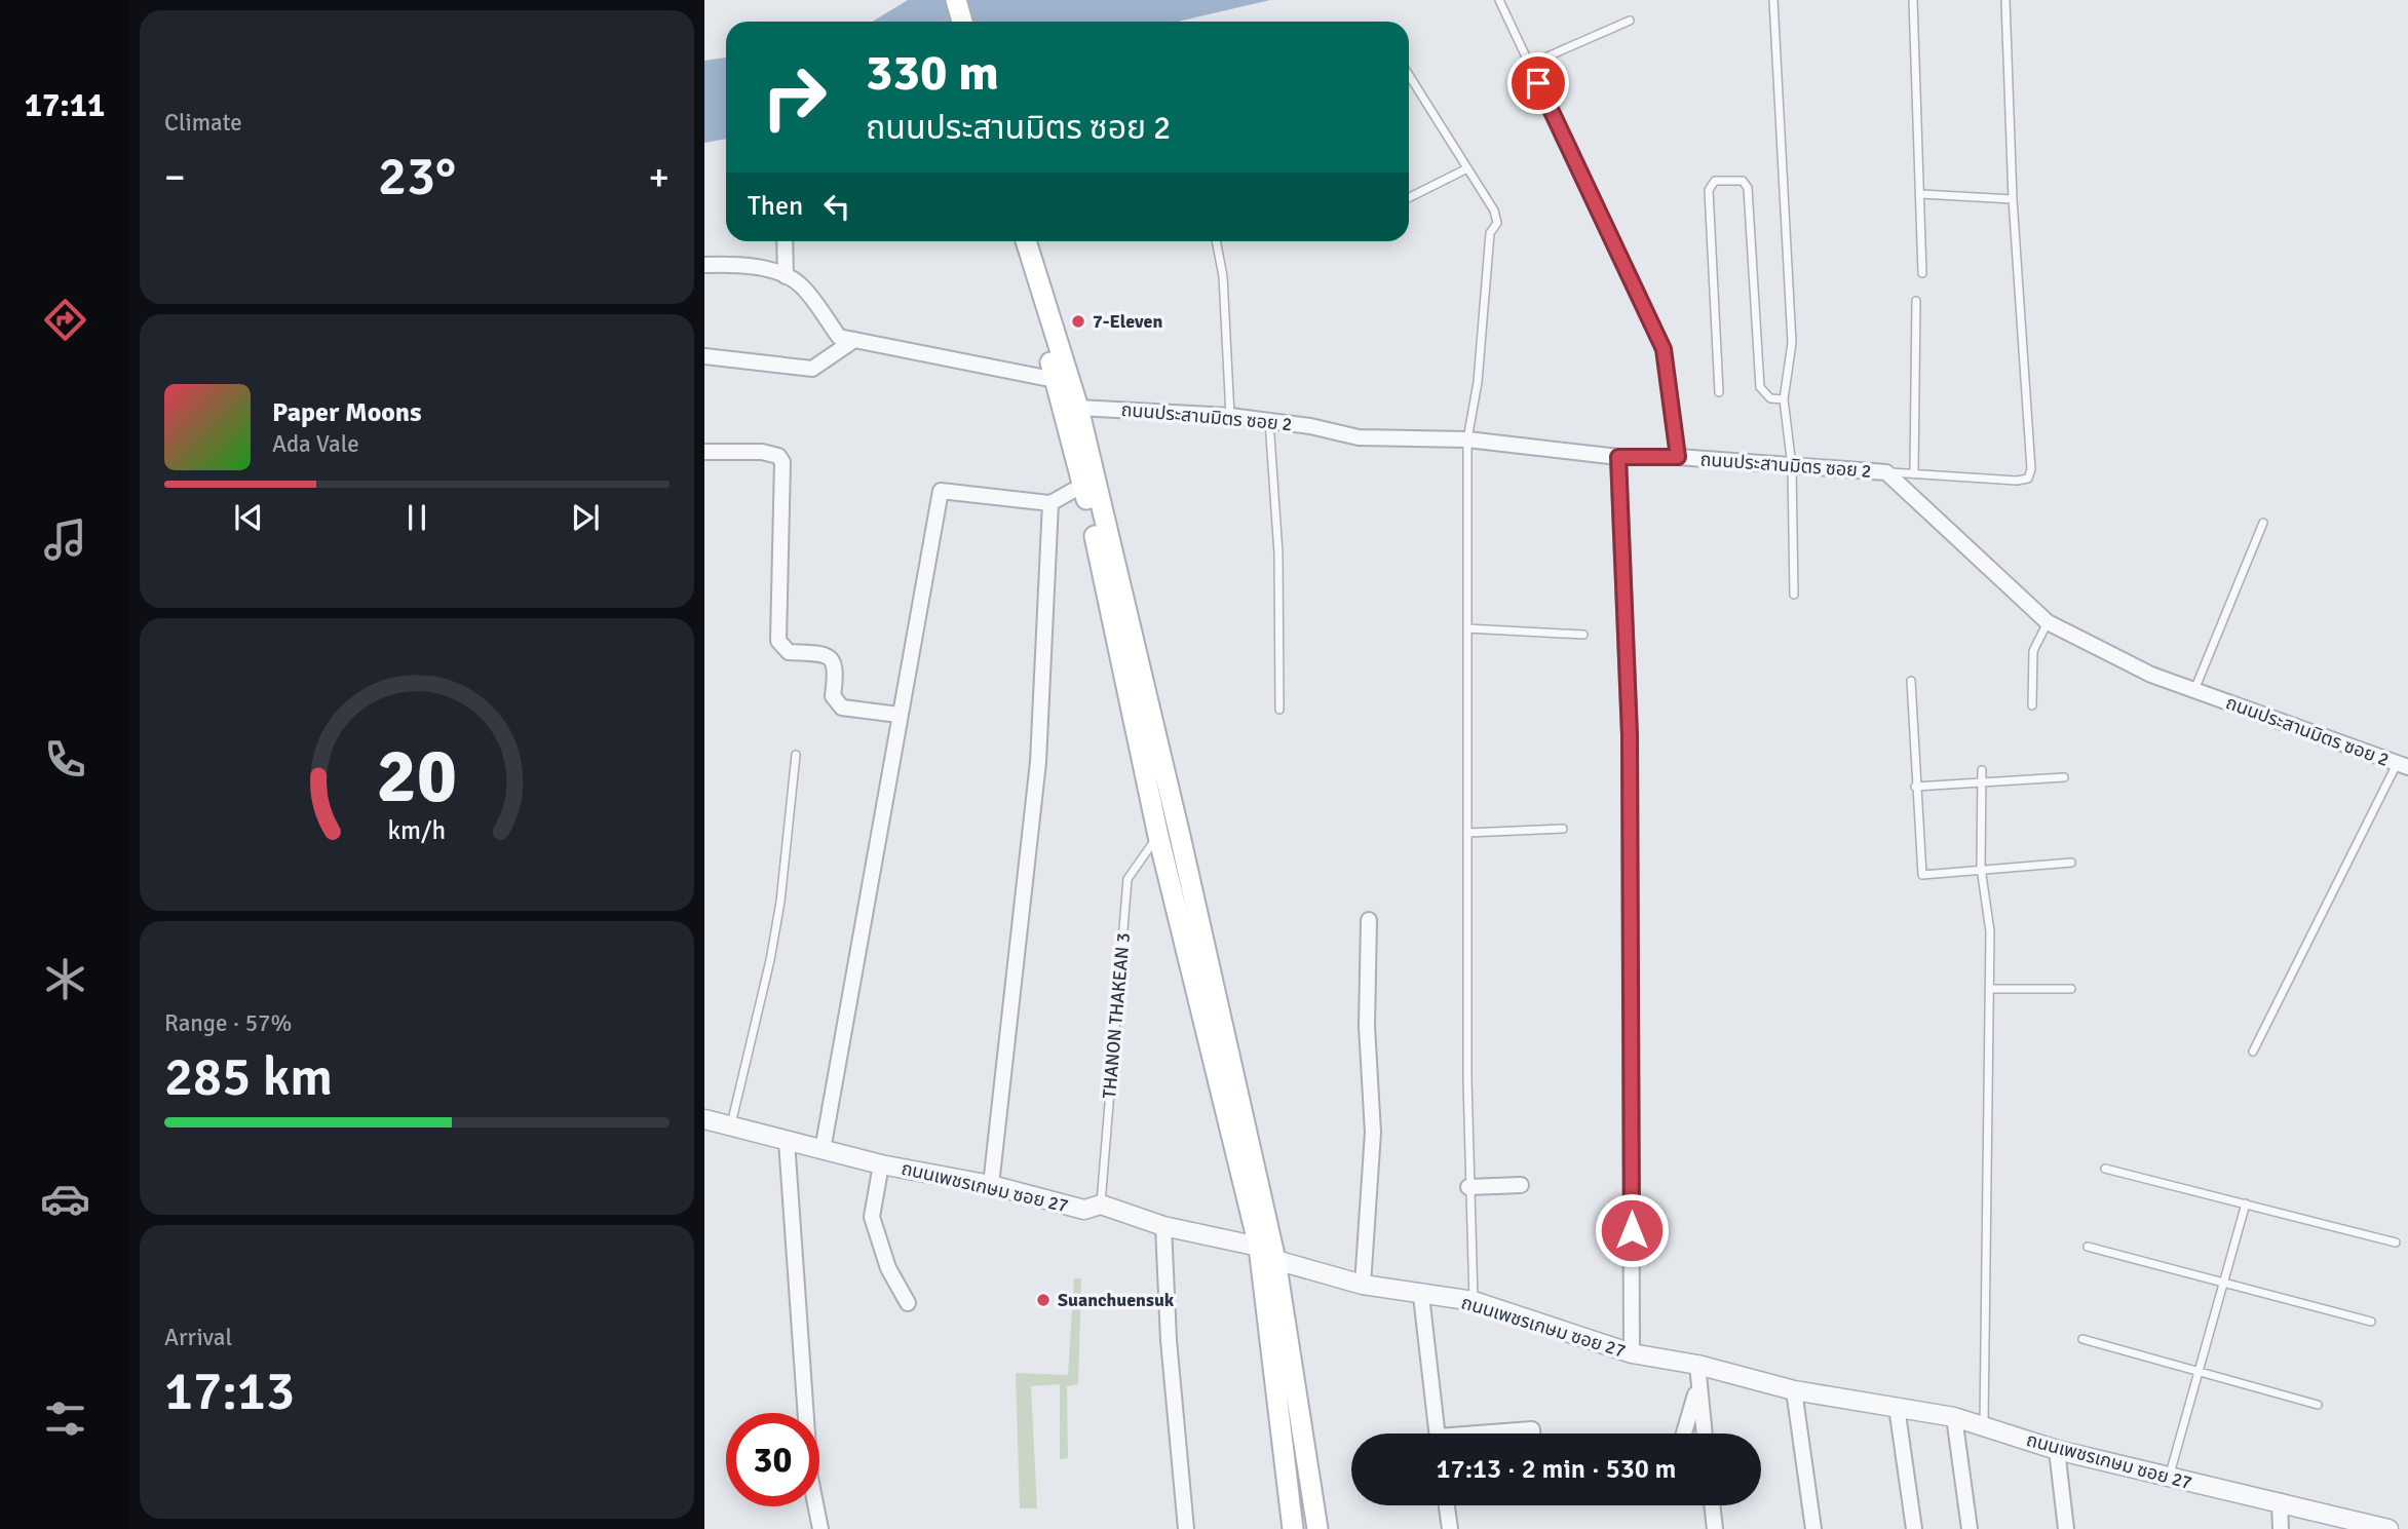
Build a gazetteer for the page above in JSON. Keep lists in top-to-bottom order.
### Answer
{
  "streets": {
    "street": ["ถนนประสานมิตร ซอย 2", "ถนนเพชรเกษม ซอย 27"],
    "lane": ["THANON THAKEAN 3"]
  },
  "crossings": [
    ["THANON THAKEAN 3", "ถนนเพชรเกษม ซอย 27"]
  ],
  "places": ["7-Eleven", "Suanchuensuk"],
  "page": {
    "tabs": "17:11",
    "tile": [
      "Climate",
      ["Range · 57%", "285 km"],
      ["Arrival", "17:13"]
    ],
    "turn": ["330 m", "ถนนประสานมิตร ซอย 2"],
    "heat": ["−", "23°", "+"],
    "then": "Then",
    "song": ["Paper Moons", "Ada Vale"],
    "limit": "30",
    "trip": "17:13 · 2 min · 530 m",
    "gauge": ["20", "km/h"]
  }
}
